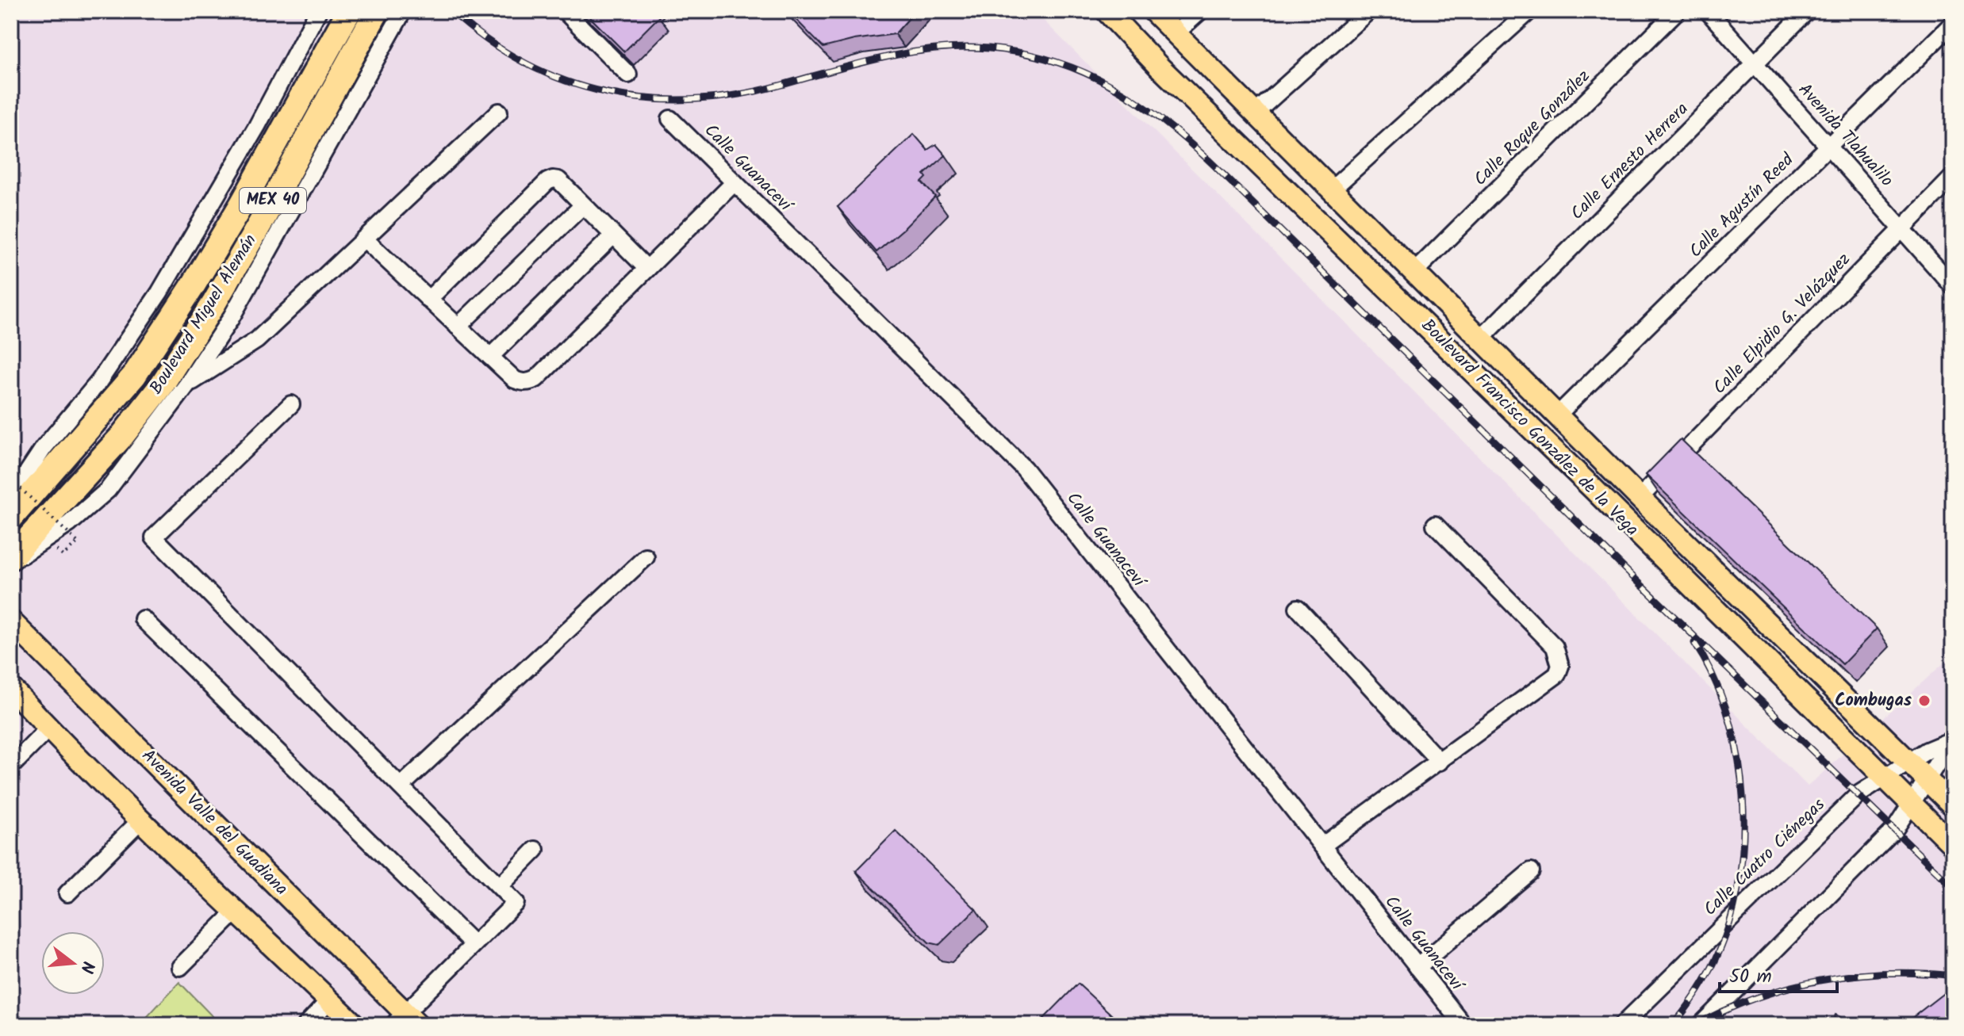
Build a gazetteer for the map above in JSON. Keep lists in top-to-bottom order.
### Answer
{
  "streets": {
    "highway": ["MEX 40", "Boulevard Miguel Alemán"],
    "main road": ["Boulevard Francisco González de la Vega", "Avenida Valle del Guadiana"],
    "street": [
      "Calle Roque González",
      "Avenida Tlahualilo",
      "Calle Ernesto Herrera",
      "Calle Guanaceví",
      "Calle Agustín Reed",
      "Calle Elpidio G. Velázquez",
      "Calle Cuatro Ciénegas"
    ]
  },
  "crossings": [
    ["Calle Roque González", "Boulevard Francisco González de la Vega"],
    ["Avenida Tlahualilo", "Calle Ernesto Herrera"],
    ["Avenida Tlahualilo", "Calle Agustín Reed"],
    ["Avenida Tlahualilo", "Calle Elpidio G. Velázquez"],
    ["Calle Ernesto Herrera", "Boulevard Francisco González de la Vega"],
    ["Calle Agustín Reed", "Boulevard Francisco González de la Vega"],
    ["Calle Elpidio G. Velázquez", "Boulevard Francisco González de la Vega"],
    ["Boulevard Francisco González de la Vega", "Calle Cuatro Ciénegas"]
  ],
  "places": ["Combugas"],
  "scale_bar": "50 m",
  "north": "right"
}
